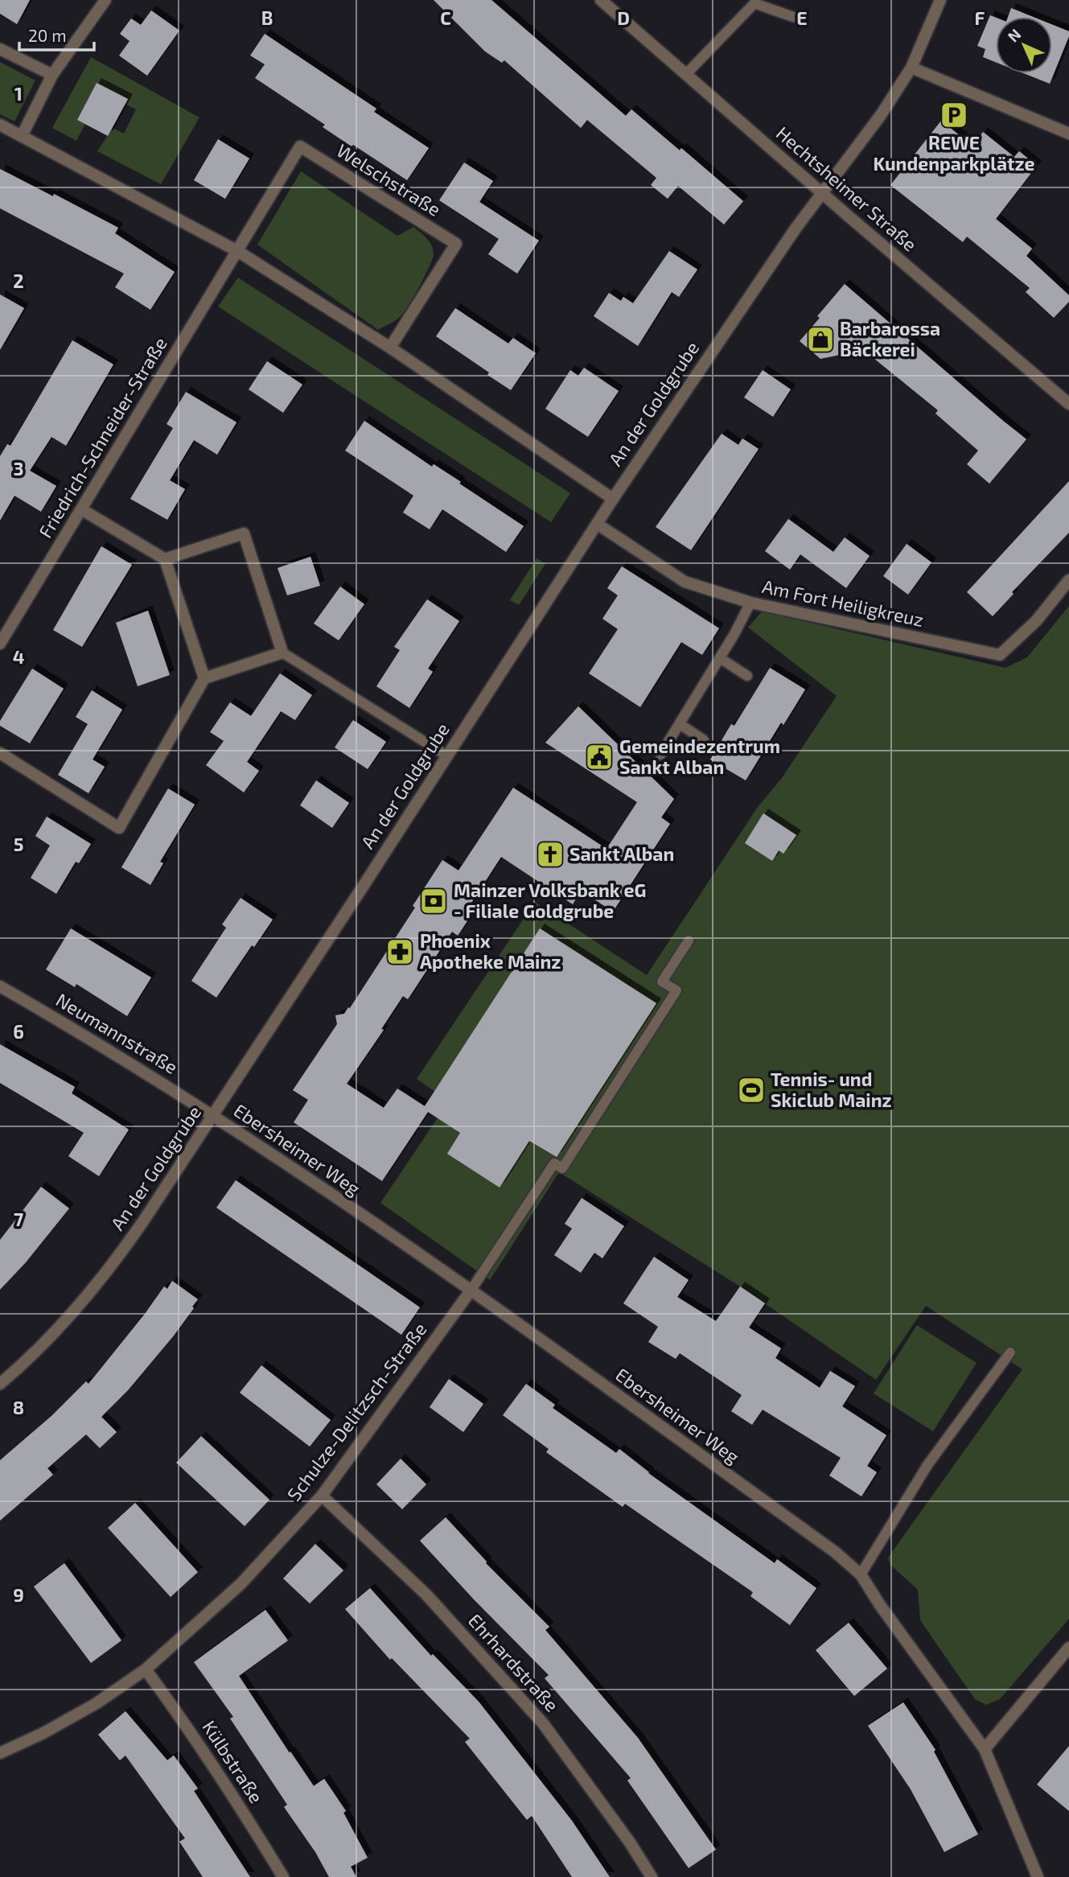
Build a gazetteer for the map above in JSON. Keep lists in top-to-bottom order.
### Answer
{
  "streets": {
    "street": [
      "Welschstraße",
      "Hechtsheimer Straße",
      "An der Goldgrube",
      "Friedrich-Schneider-Straße",
      "Am Fort Heiligkreuz",
      "Neumannstraße",
      "Ebersheimer Weg",
      "Schulze-Delitzsch-Straße",
      "Ehrhardstraße",
      "Külbstraße"
    ]
  },
  "crossings": [
    ["Welschstraße", "Friedrich-Schneider-Straße"],
    ["Hechtsheimer Straße", "An der Goldgrube"],
    ["An der Goldgrube", "Am Fort Heiligkreuz"],
    ["An der Goldgrube", "Neumannstraße"],
    ["An der Goldgrube", "Ebersheimer Weg"],
    ["Neumannstraße", "Ebersheimer Weg"],
    ["Ebersheimer Weg", "Schulze-Delitzsch-Straße"],
    ["Schulze-Delitzsch-Straße", "Ehrhardstraße"],
    ["Schulze-Delitzsch-Straße", "Külbstraße"]
  ],
  "places": {
    "parking": ["REWE Kundenparkplätze"],
    "shop": ["Barbarossa Bäckerei"],
    "public building": ["Gemeindezentrum Sankt Alban"],
    "church": ["Sankt Alban"],
    "bank": ["Mainzer Volksbank eG - Filiale Goldgrube"],
    "pharmacy": ["Phoenix Apotheke Mainz"],
    "sports": ["Tennis- und Skiclub Mainz"]
  },
  "scale_bar": "20 m",
  "north": "top left",
  "grid": {
    "columns": [
      "B",
      "C",
      "D",
      "E",
      "F"
    ],
    "rows": [
      "1",
      "2",
      "3",
      "4",
      "5",
      "6",
      "7",
      "8",
      "9"
    ]
  }
}
